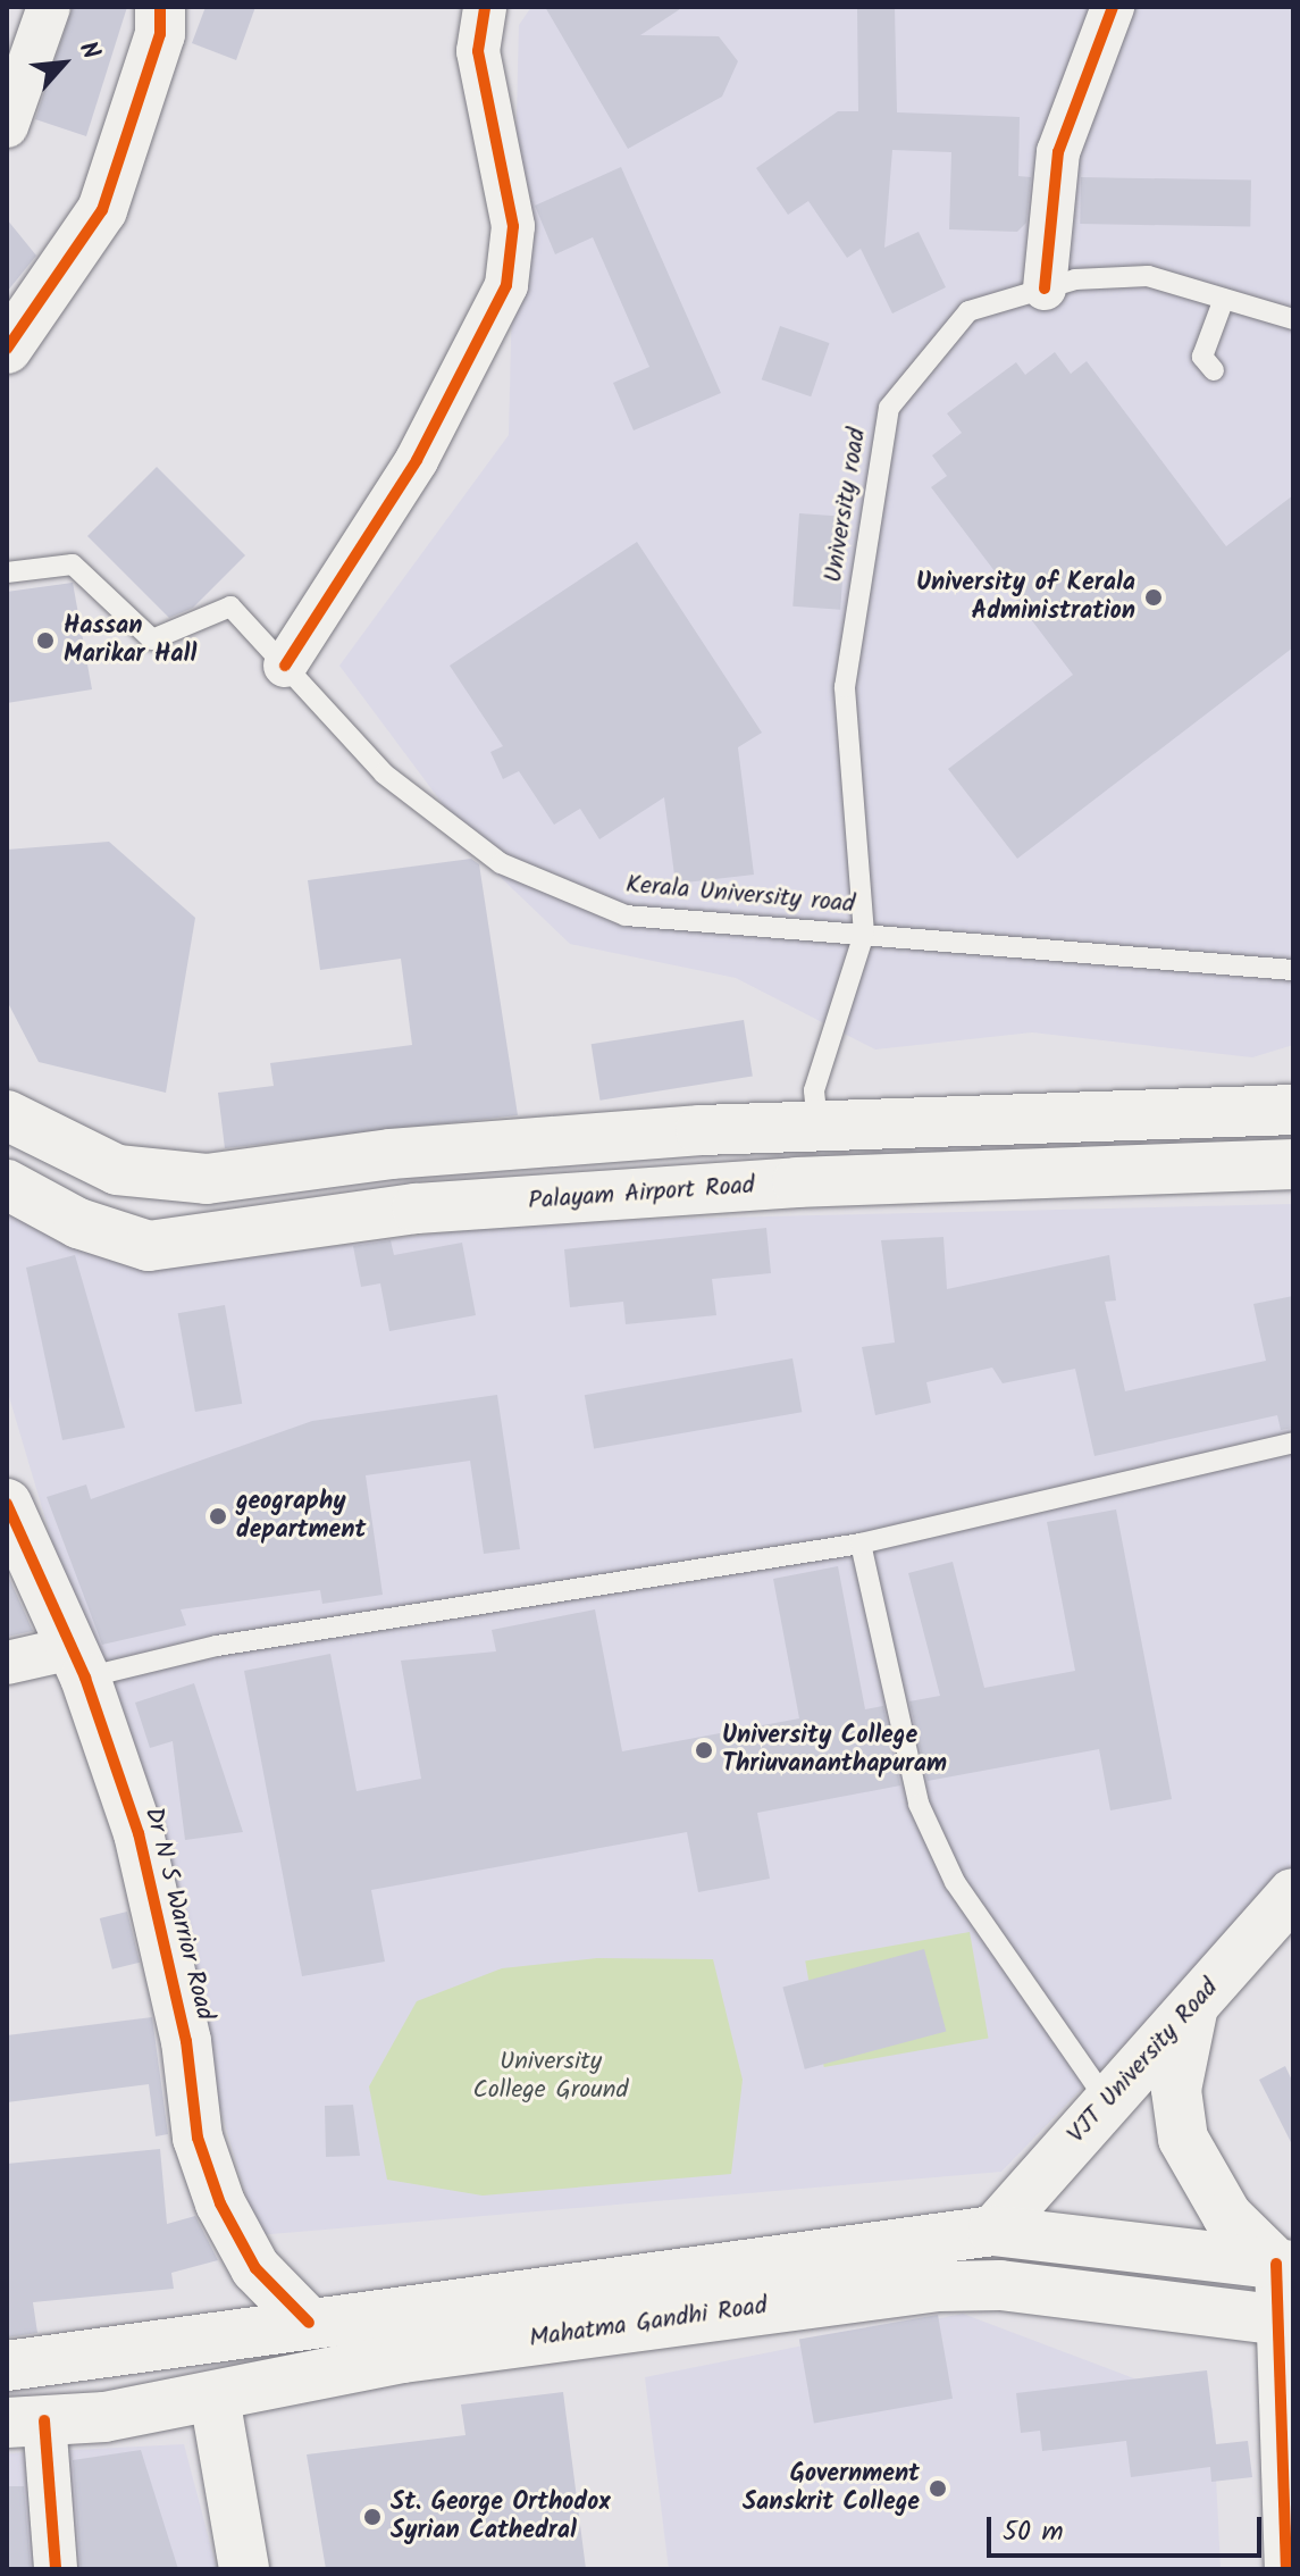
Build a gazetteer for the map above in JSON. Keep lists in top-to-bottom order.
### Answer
{
  "streets": {
    "main road": [
      "Palayam Airport Road",
      "Dr N S Warrior Road",
      "VJT University Road",
      "Mahatma Gandhi Road"
    ],
    "lane": ["University road", "Kerala University road"]
  },
  "crossings": [
    ["University road", "Kerala University road"],
    ["Dr N S Warrior Road", "Mahatma Gandhi Road"],
    ["VJT University Road", "Mahatma Gandhi Road"]
  ],
  "parks": ["University College Ground"],
  "places": [
    "University of Kerala Administration",
    "Hassan Marikar Hall",
    "geography department",
    "University College Thriuvananthapuram",
    "Government Sanskrit College",
    "St. George Orthodox Syrian Cathedral"
  ],
  "scale_bar": "50 m",
  "north": "top right"
}
